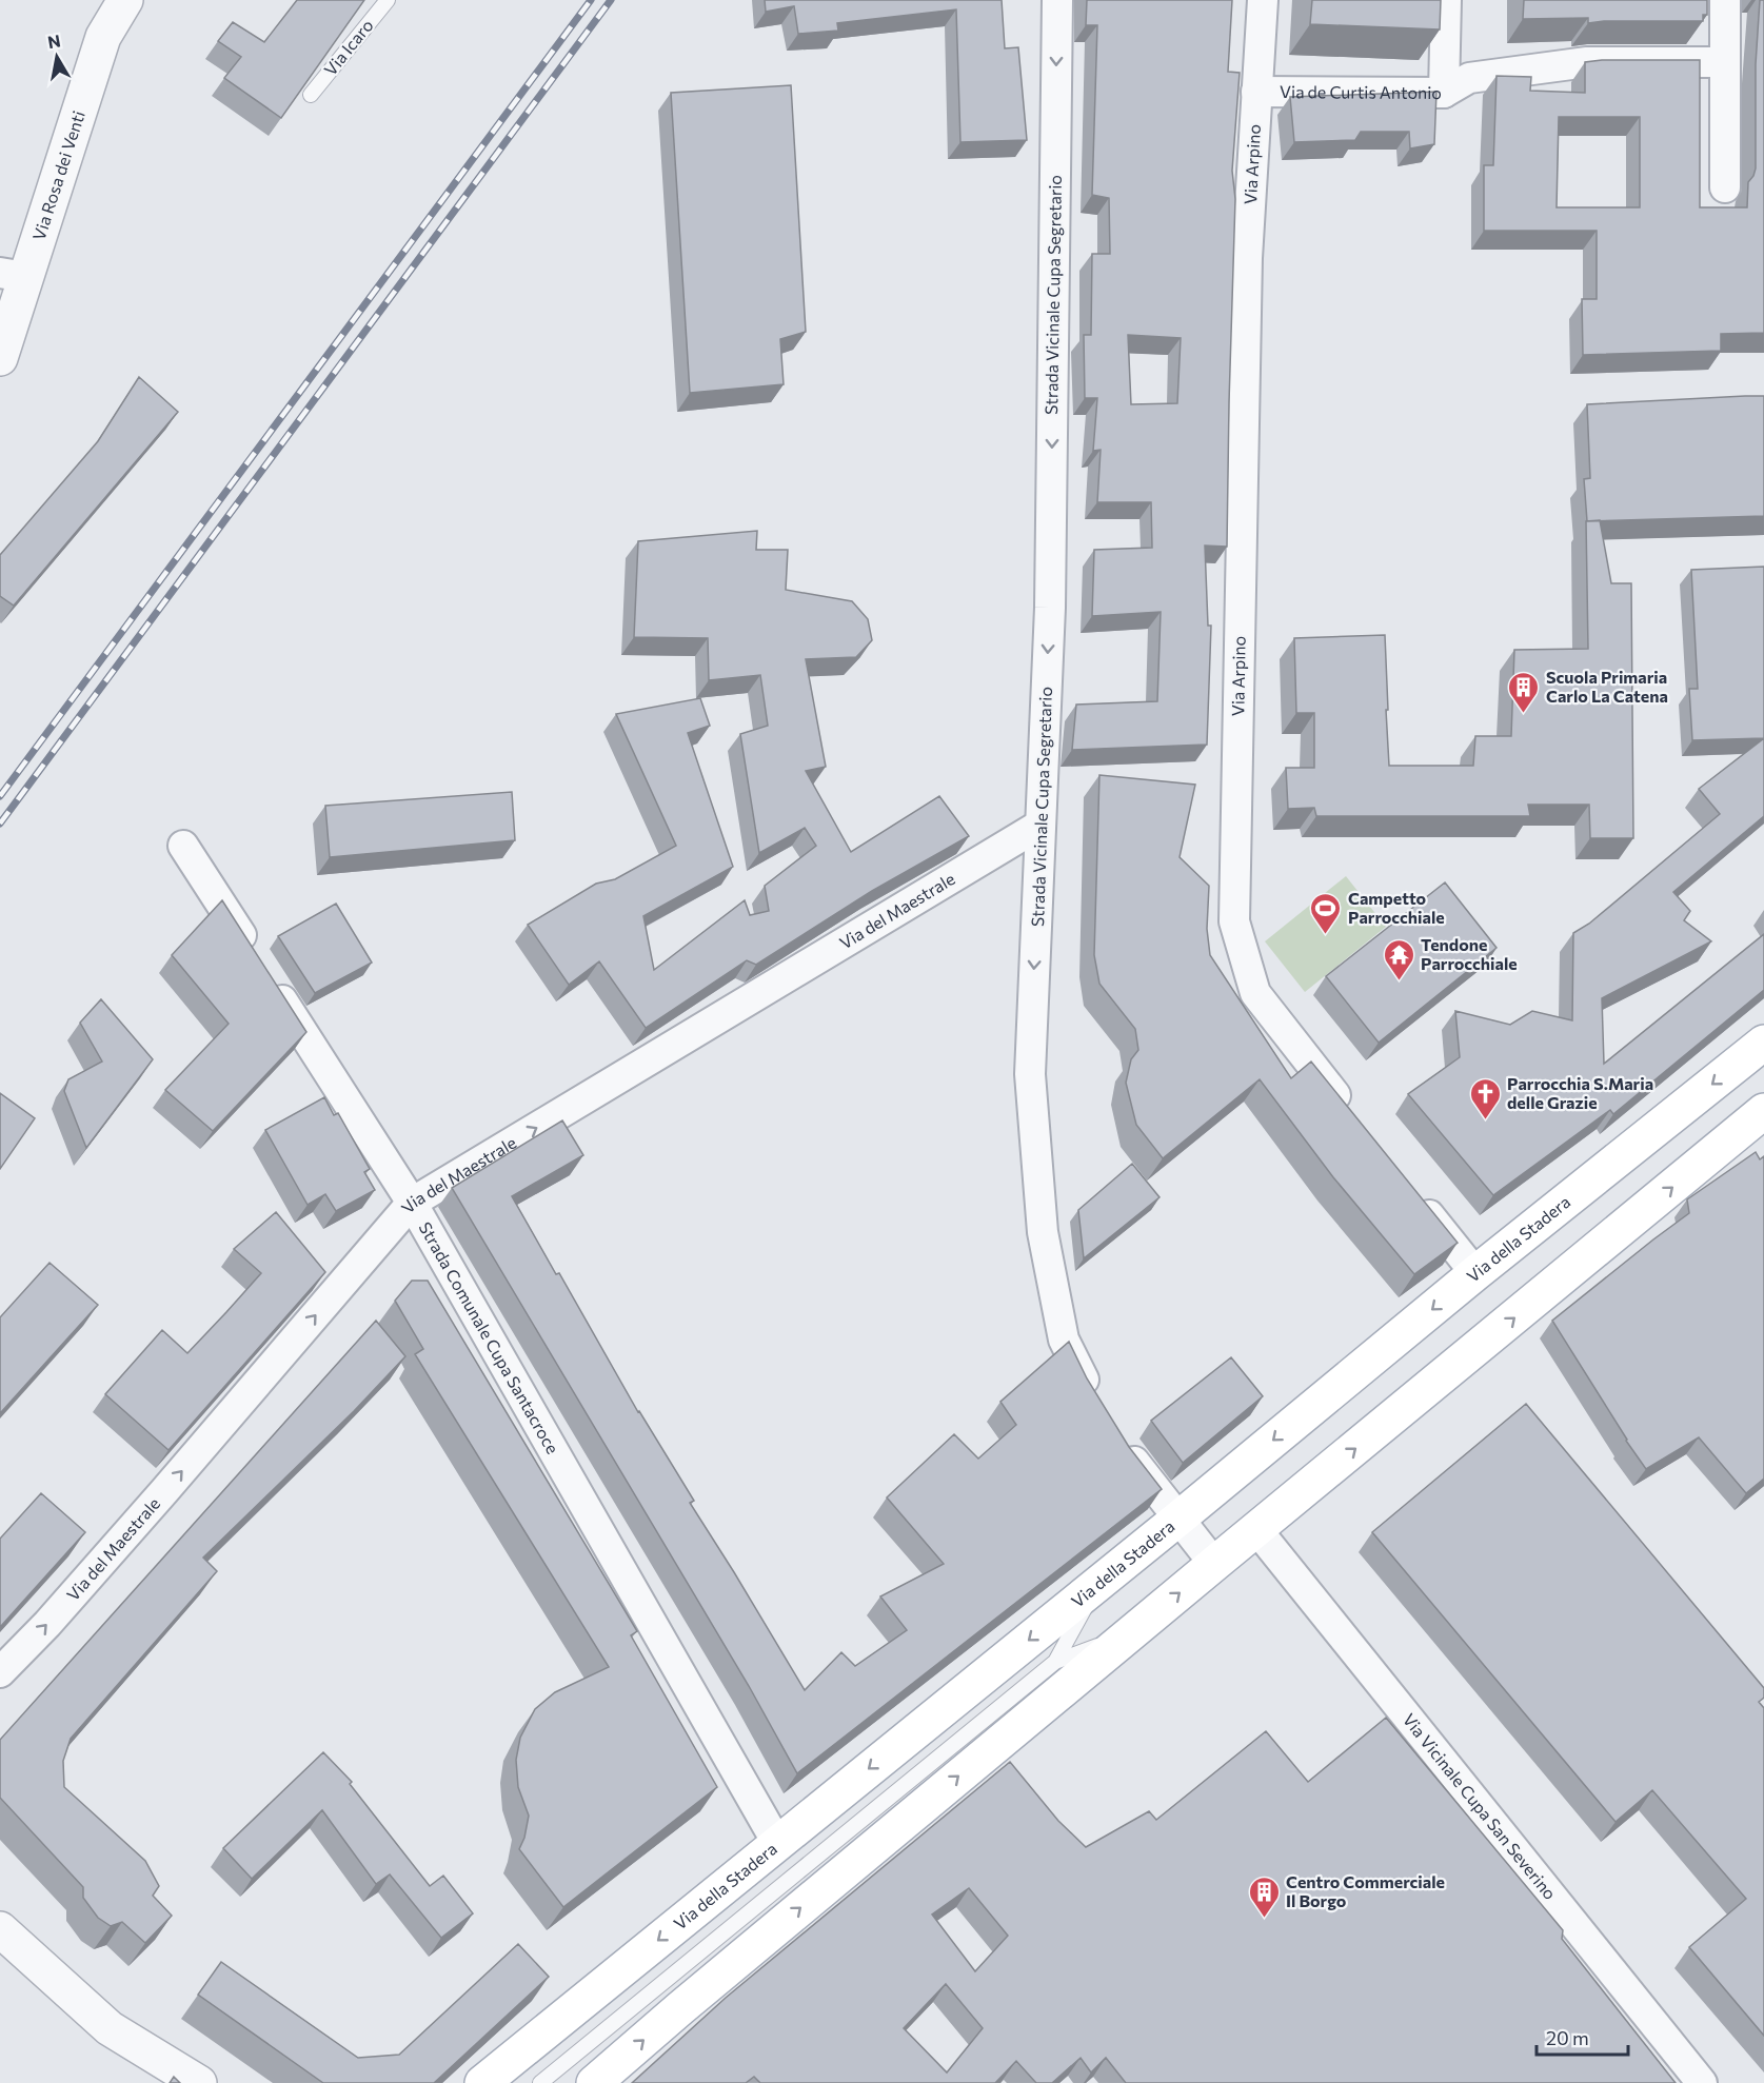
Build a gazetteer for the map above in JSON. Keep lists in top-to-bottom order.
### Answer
{
  "streets": {
    "main road": ["Via della Stadera"],
    "street": [
      "Via de Curtis Antonio",
      "Via Arpino",
      "Via Rosa dei Venti",
      "Strada Vicinale Cupa Segretario",
      "Via del Maestrale",
      "Strada Comunale Cupa Santacroce",
      "Via Vicinale Cupa San Severino"
    ],
    "lane": ["Via Icaro"]
  },
  "crossings": [
    ["Via de Curtis Antonio", "Via Arpino"],
    ["Strada Vicinale Cupa Segretario", "Via del Maestrale"],
    ["Via del Maestrale", "Strada Comunale Cupa Santacroce"],
    ["Via della Stadera", "Strada Comunale Cupa Santacroce"]
  ],
  "one_way": ["Strada Vicinale Cupa Segretario", "Via del Maestrale"],
  "places": {
    "building": ["Scuola Primaria Carlo La Catena", "Centro Commerciale Il Borgo"],
    "sports": ["Campetto Parrocchiale"],
    "temple": ["Tendone Parrocchiale"],
    "church": ["Parrocchia S.Maria delle Grazie"]
  },
  "scale_bar": "20 m",
  "north": "top"
}
